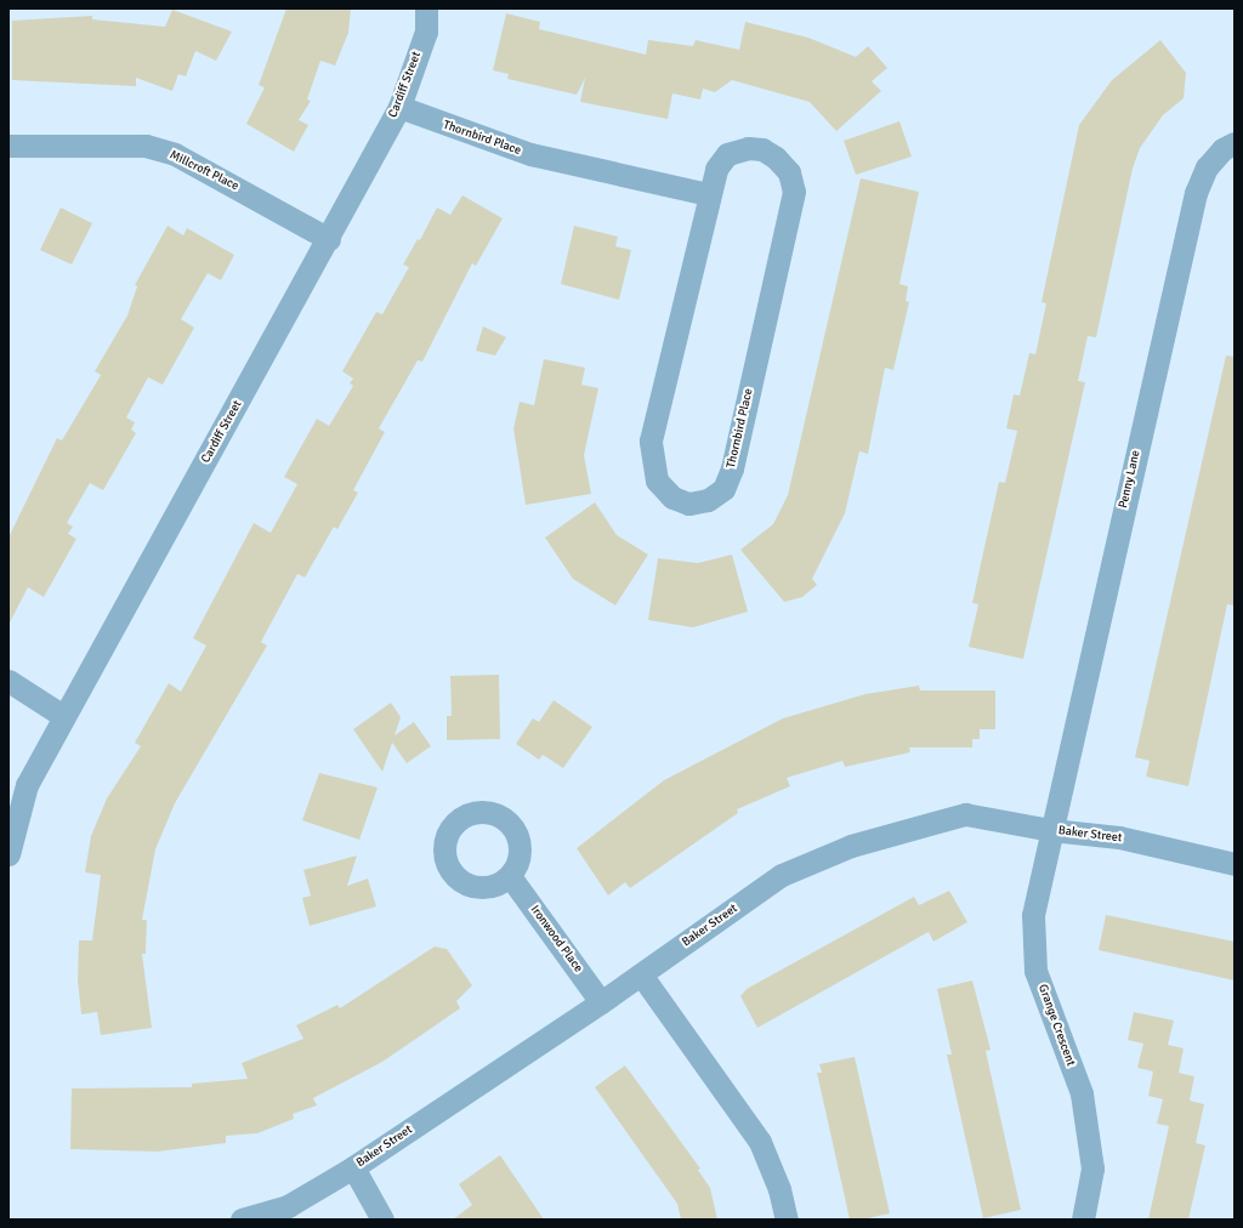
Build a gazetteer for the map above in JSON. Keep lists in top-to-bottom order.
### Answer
{
  "streets": {
    "street": [
      "Cardiff Street",
      "Thornbird Place",
      "Millcroft Place",
      "Penny Lane",
      "Baker Street",
      "Ironwood Place",
      "Grange Crescent"
    ]
  },
  "crossings": [
    ["Cardiff Street", "Thornbird Place"],
    ["Cardiff Street", "Millcroft Place"],
    ["Penny Lane", "Baker Street"],
    ["Penny Lane", "Grange Crescent"],
    ["Baker Street", "Ironwood Place"],
    ["Baker Street", "Grange Crescent"]
  ]
}
